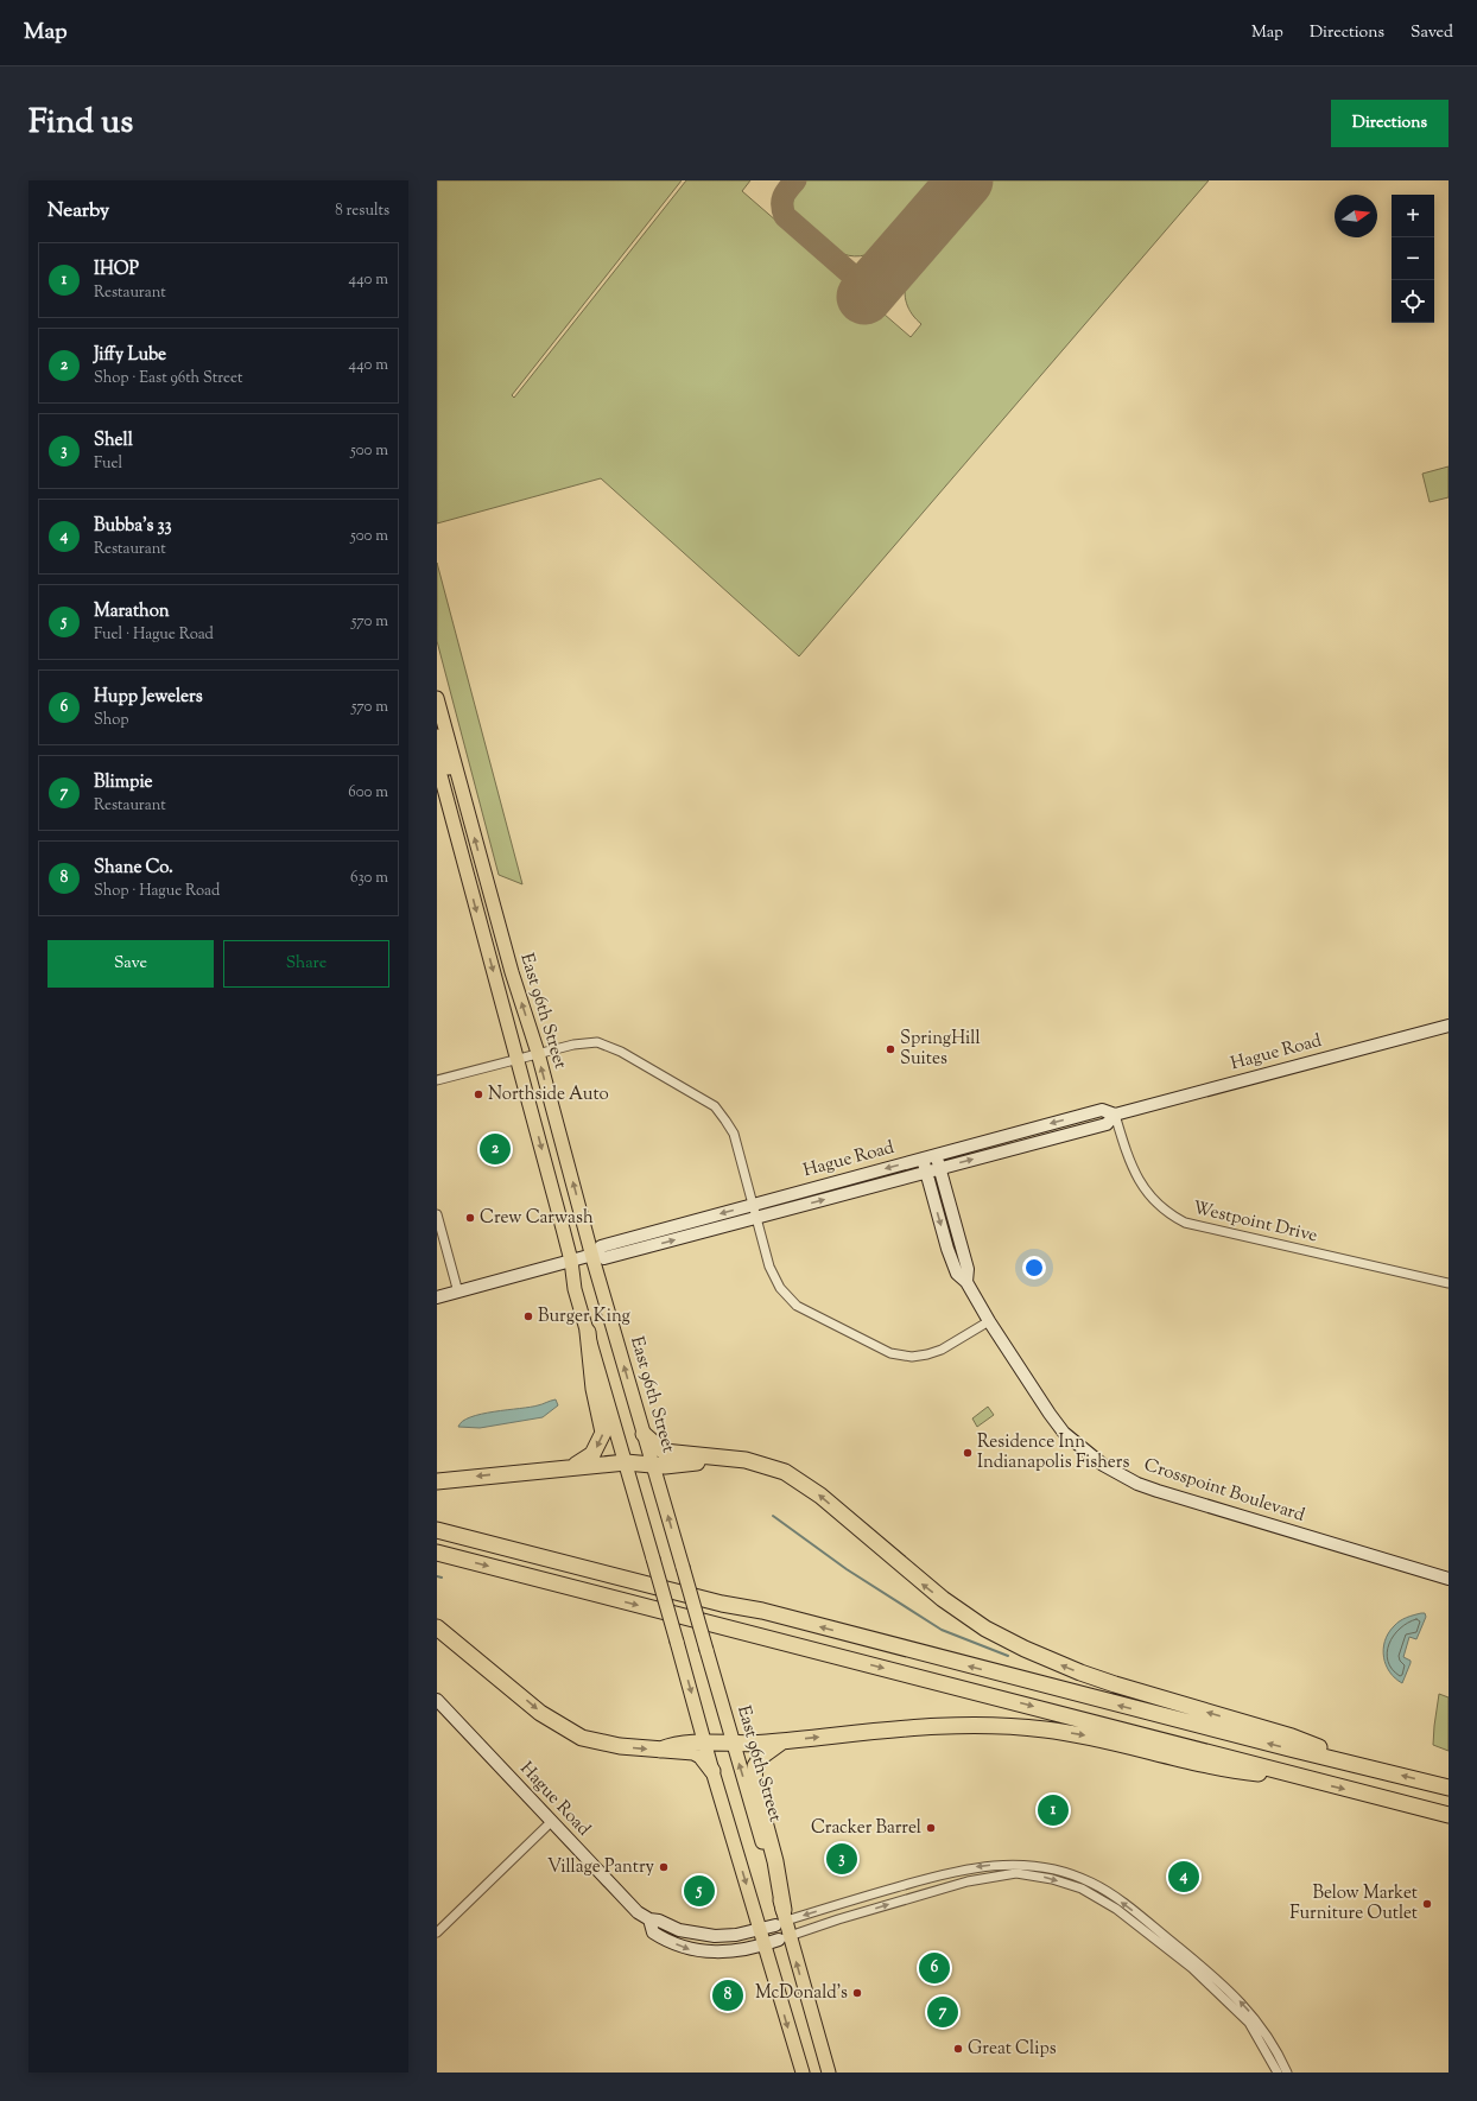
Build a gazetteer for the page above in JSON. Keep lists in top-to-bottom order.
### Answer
{
  "streets": {
    "main road": ["East 96th Street"],
    "street": ["Hague Road", "Westpoint Drive", "Crosspoint Boulevard"]
  },
  "crossings": [
    ["East 96th Street", "Hague Road"],
    ["Hague Road", "Westpoint Drive"],
    ["Hague Road", "Crosspoint Boulevard"]
  ],
  "places": [
    "SpringHill Suites",
    "Northside Auto",
    "Crew Carwash",
    "Burger King",
    "Residence Inn Indianapolis Fishers",
    "Cracker Barrel",
    "Village Pantry",
    "Below Market Furniture Outlet",
    "McDonald's",
    "Great Clips"
  ],
  "north": "right",
  "page": {
    "header": "Map",
    "nav": ["Map", "Directions", "Saved"],
    "title": "Find us",
    "buttons": [
      "Directions",
      ["Save", "Share"]
    ],
    "heading": ["Nearby", "8 results"],
    "map_buttons": ["+", "−"],
    "list": [
      {
        "mark": "1",
        "name": "IHOP",
        "note": "Restaurant",
        "value": "440 m"
      },
      {
        "mark": "2",
        "name": "Jiffy Lube",
        "note": "Shop · East 96th Street",
        "value": "440 m"
      },
      {
        "mark": "3",
        "name": "Shell",
        "note": "Fuel",
        "value": "500 m"
      },
      {
        "mark": "4",
        "name": "Bubba's 33",
        "note": "Restaurant",
        "value": "500 m"
      },
      {
        "mark": "5",
        "name": "Marathon",
        "note": "Fuel · Hague Road",
        "value": "570 m"
      },
      {
        "mark": "6",
        "name": "Hupp Jewelers",
        "note": "Shop",
        "value": "570 m"
      },
      {
        "mark": "7",
        "name": "Blimpie",
        "note": "Restaurant",
        "value": "600 m"
      },
      {
        "mark": "8",
        "name": "Shane Co.",
        "note": "Shop · Hague Road",
        "value": "630 m"
      }
    ],
    "pins": [
      "2",
      "1",
      "3",
      "4",
      "5",
      "6",
      "8",
      "7"
    ]
  }
}
